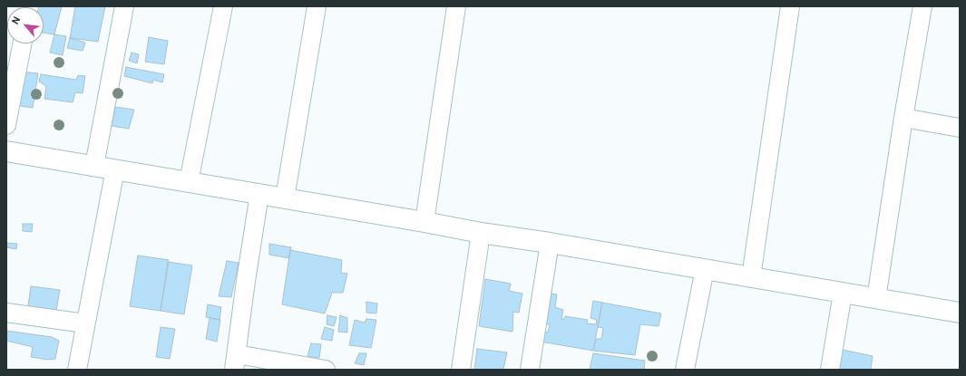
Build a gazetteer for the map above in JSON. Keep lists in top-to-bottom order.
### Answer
{
  "north": "top left"
}
